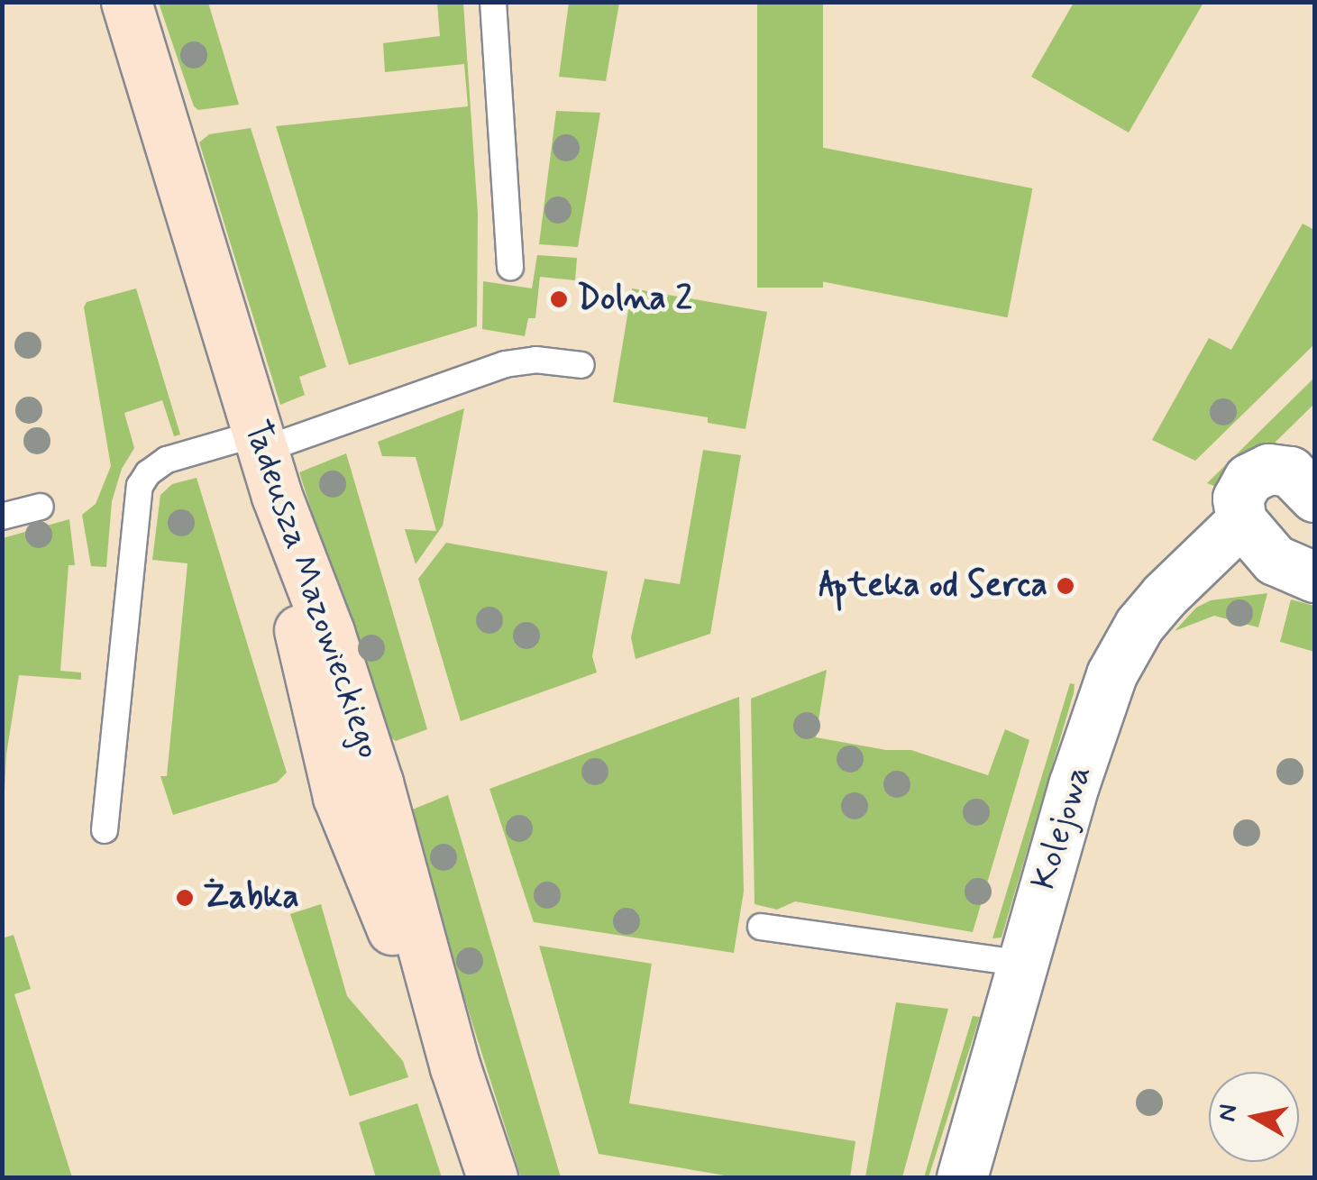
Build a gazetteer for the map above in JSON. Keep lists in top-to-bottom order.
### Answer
{
  "streets": {
    "street": ["Tadeusza Mazowieckiego", "Kolejowa"]
  },
  "places": ["Dolna 2", "Apteka od Serca", "Żabka"],
  "north": "left"
}
